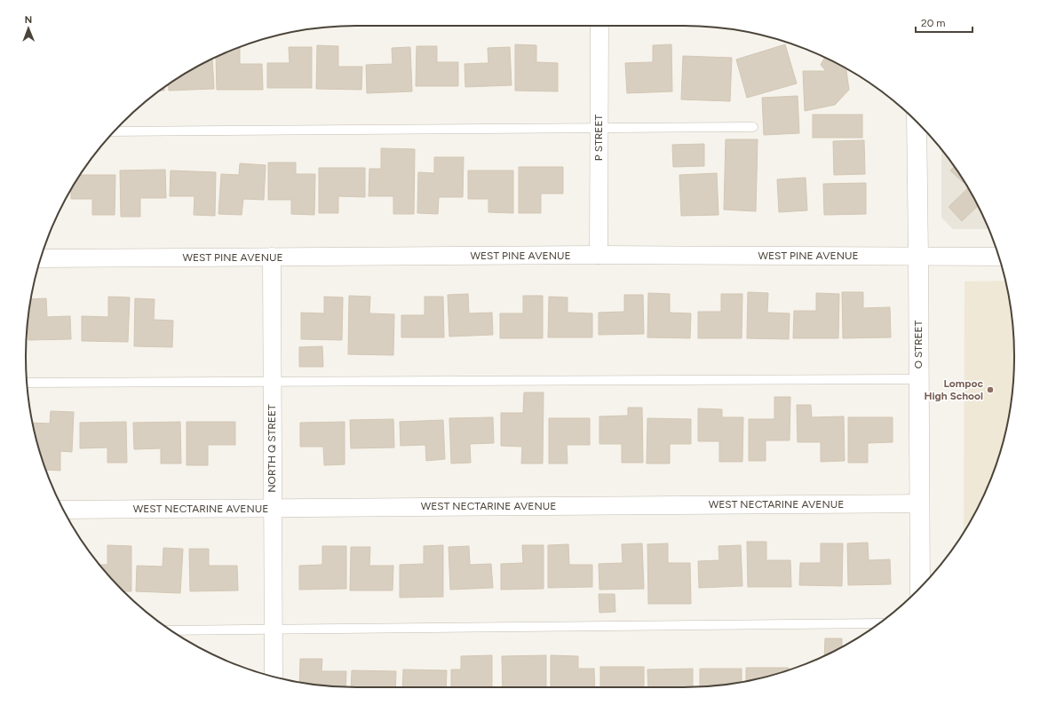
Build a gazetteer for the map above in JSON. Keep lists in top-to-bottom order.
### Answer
{
  "streets": {
    "street": [
      "P STREET",
      "WEST PINE AVENUE",
      "O STREET",
      "NORTH Q STREET",
      "WEST NECTARINE AVENUE"
    ]
  },
  "crossings": [
    ["P STREET", "WEST PINE AVENUE"],
    ["WEST PINE AVENUE", "O STREET"],
    ["WEST PINE AVENUE", "NORTH Q STREET"],
    ["O STREET", "WEST NECTARINE AVENUE"],
    ["NORTH Q STREET", "WEST NECTARINE AVENUE"]
  ],
  "places": ["Lompoc High School"],
  "scale_bar": "20 m",
  "north": "top"
}
